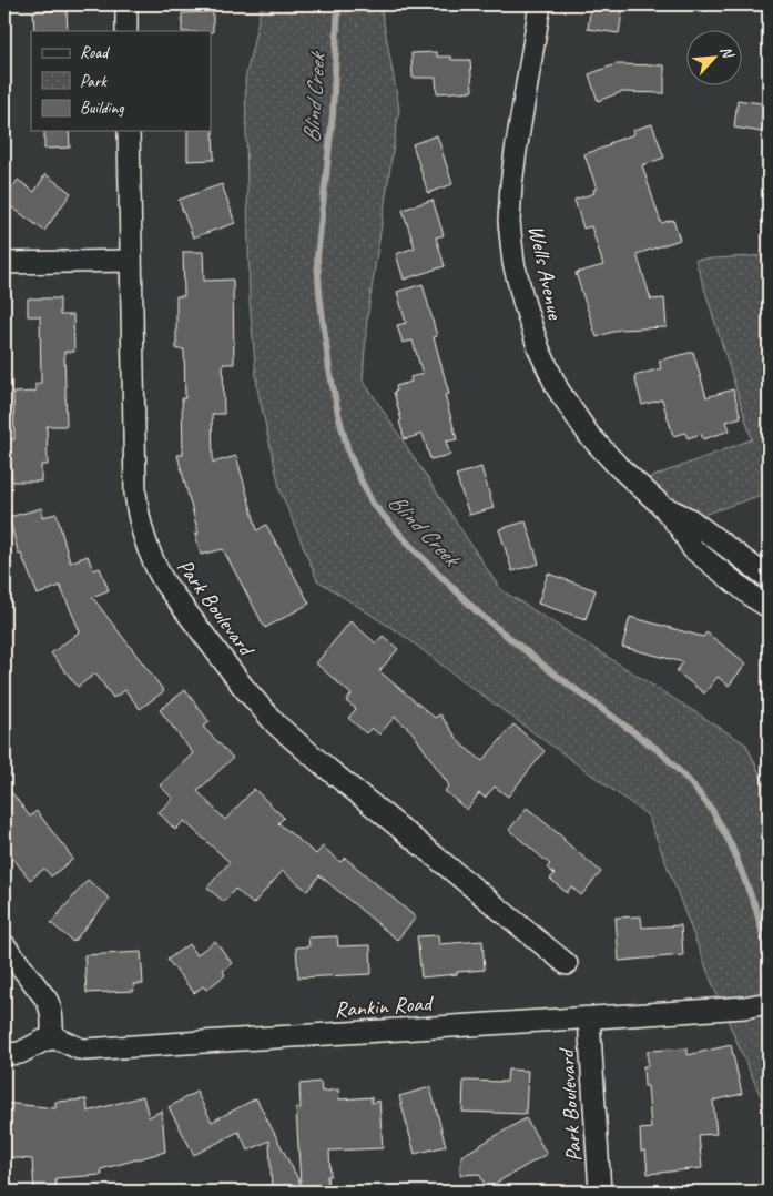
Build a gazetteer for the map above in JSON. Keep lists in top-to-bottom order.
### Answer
{
  "streets": {
    "street": ["Wells Avenue", "Park Boulevard", "Rankin Road"]
  },
  "crossings": [
    ["Park Boulevard", "Rankin Road"]
  ],
  "water": ["Blind Creek"],
  "legend": ["Road", "Park", "Building"],
  "north": "top right"
}
